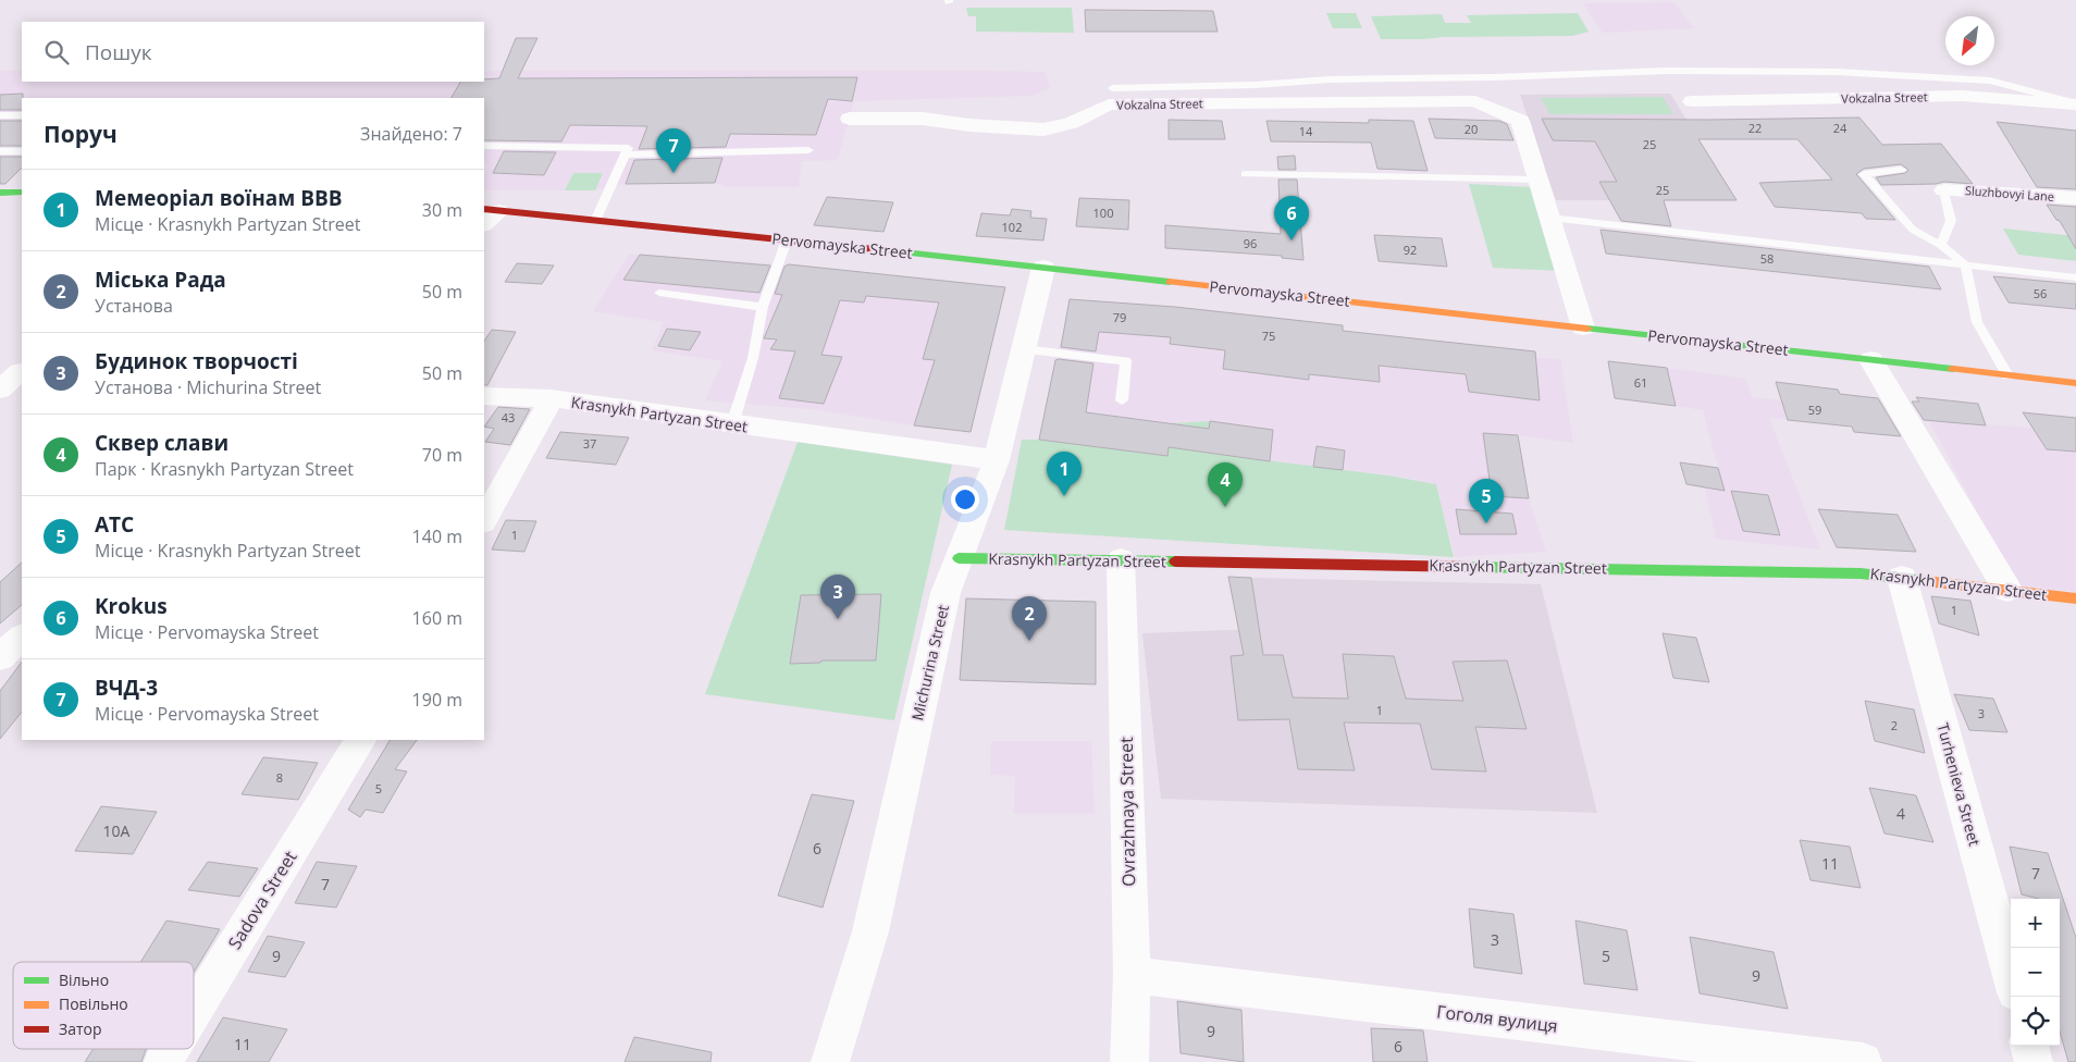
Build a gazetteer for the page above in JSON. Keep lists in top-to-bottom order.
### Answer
{
  "streets": {
    "street": [
      "Vokzalna Street",
      "Sluzhbovyi Lane",
      "Pervomayska Street",
      "Krasnykh Partyzan Street",
      "Michurina Street",
      "Turhenieva Street",
      "Ovrazhnaya Street",
      "Sadova Street",
      "Гоголя вулиця"
    ]
  },
  "crossings": [
    ["Pervomayska Street", "Michurina Street"],
    ["Krasnykh Partyzan Street", "Michurina Street"],
    ["Krasnykh Partyzan Street", "Turhenieva Street"],
    ["Krasnykh Partyzan Street", "Ovrazhnaya Street"],
    ["Ovrazhnaya Street", "Гоголя вулиця"]
  ],
  "house_numbers": [
    "22",
    "24",
    "20",
    "14",
    "25",
    "25",
    "100",
    "102",
    "96",
    "92",
    "58",
    "56",
    "79",
    "75",
    "61",
    "59",
    "43",
    "37",
    "1",
    "1",
    "1",
    "3",
    "2",
    "8",
    "5",
    "4",
    "10А",
    "6",
    "11",
    "7",
    "7",
    "3",
    "9",
    "5",
    "9",
    "9",
    "11",
    "6"
  ],
  "legend": ["Вільно", "Повільно", "Затор"],
  "north": "bottom left",
  "page": {
    "search": "Пошук",
    "heading": ["Поруч", "Знайдено: 7"],
    "pins": [
      "7",
      "6",
      "1",
      "4",
      "5",
      "3",
      "2"
    ],
    "list": [
      {
        "mark": "1",
        "name": "Мемеоріал воїнам ВВВ",
        "note": "Місце · Krasnykh Partyzan Street",
        "value": "30 m"
      },
      {
        "mark": "2",
        "name": "Міська Рада",
        "note": "Установа",
        "value": "50 m"
      },
      {
        "mark": "3",
        "name": "Будинок творчості",
        "note": "Установа · Michurina Street",
        "value": "50 m"
      },
      {
        "mark": "4",
        "name": "Сквер слави",
        "note": "Парк · Krasnykh Partyzan Street",
        "value": "70 m"
      },
      {
        "mark": "5",
        "name": "АТС",
        "note": "Місце · Krasnykh Partyzan Street",
        "value": "140 m"
      },
      {
        "mark": "6",
        "name": "Krokus",
        "note": "Місце · Pervomayska Street",
        "value": "160 m"
      },
      {
        "mark": "7",
        "name": "ВЧД-3",
        "note": "Місце · Pervomayska Street",
        "value": "190 m"
      }
    ],
    "map_buttons": ["+", "−"]
  }
}
